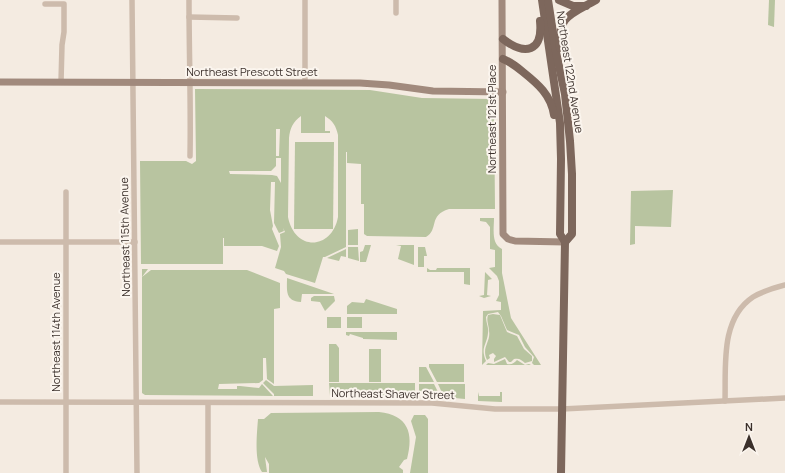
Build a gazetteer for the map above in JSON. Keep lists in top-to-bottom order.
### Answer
{
  "streets": {
    "main road": ["Northeast 122nd Avenue"],
    "street": [
      "Northeast Prescott Street",
      "Northeast 121st Place",
      "Northeast 115th Avenue",
      "Northeast 114th Avenue",
      "Northeast Shaver Street"
    ]
  },
  "crossings": [
    ["Northeast Prescott Street", "Northeast 121st Place"],
    ["Northeast Prescott Street", "Northeast 115th Avenue"],
    ["Northeast 122nd Avenue", "Northeast 121st Place"],
    ["Northeast 122nd Avenue", "Northeast Shaver Street"],
    ["Northeast 115th Avenue", "Northeast Shaver Street"],
    ["Northeast 114th Avenue", "Northeast Shaver Street"]
  ],
  "north": "top"
}
